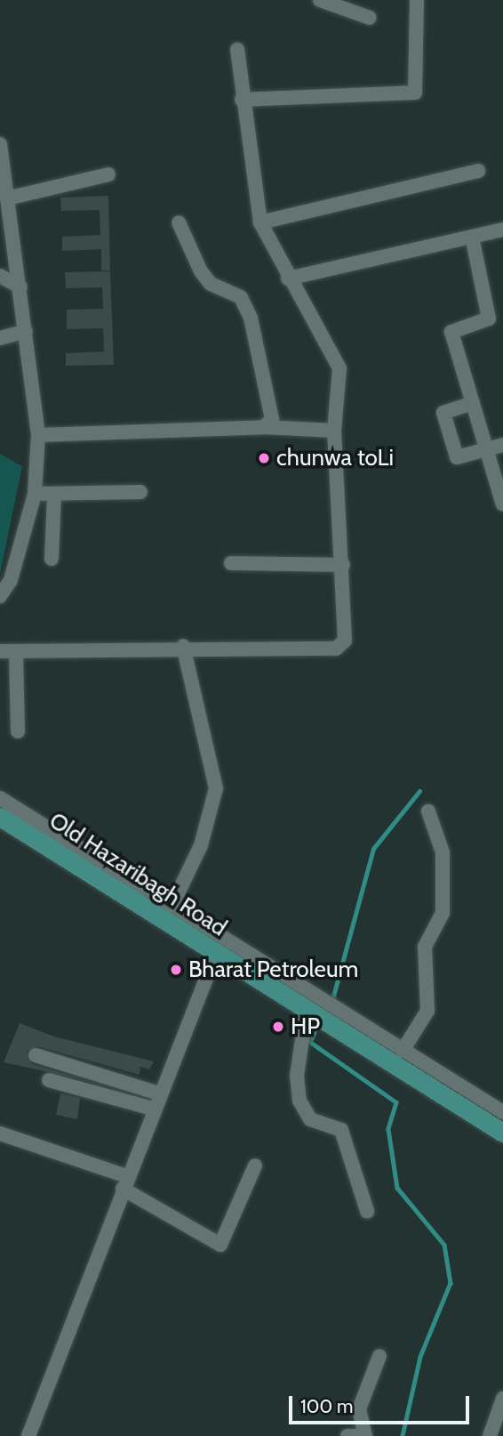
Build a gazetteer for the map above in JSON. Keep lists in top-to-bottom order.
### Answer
{
  "streets": {
    "main road": ["Old Hazaribagh Road"]
  },
  "places": ["chunwa toLi", "Bharat Petroleum", "HP"],
  "scale_bar": "100 m"
}
